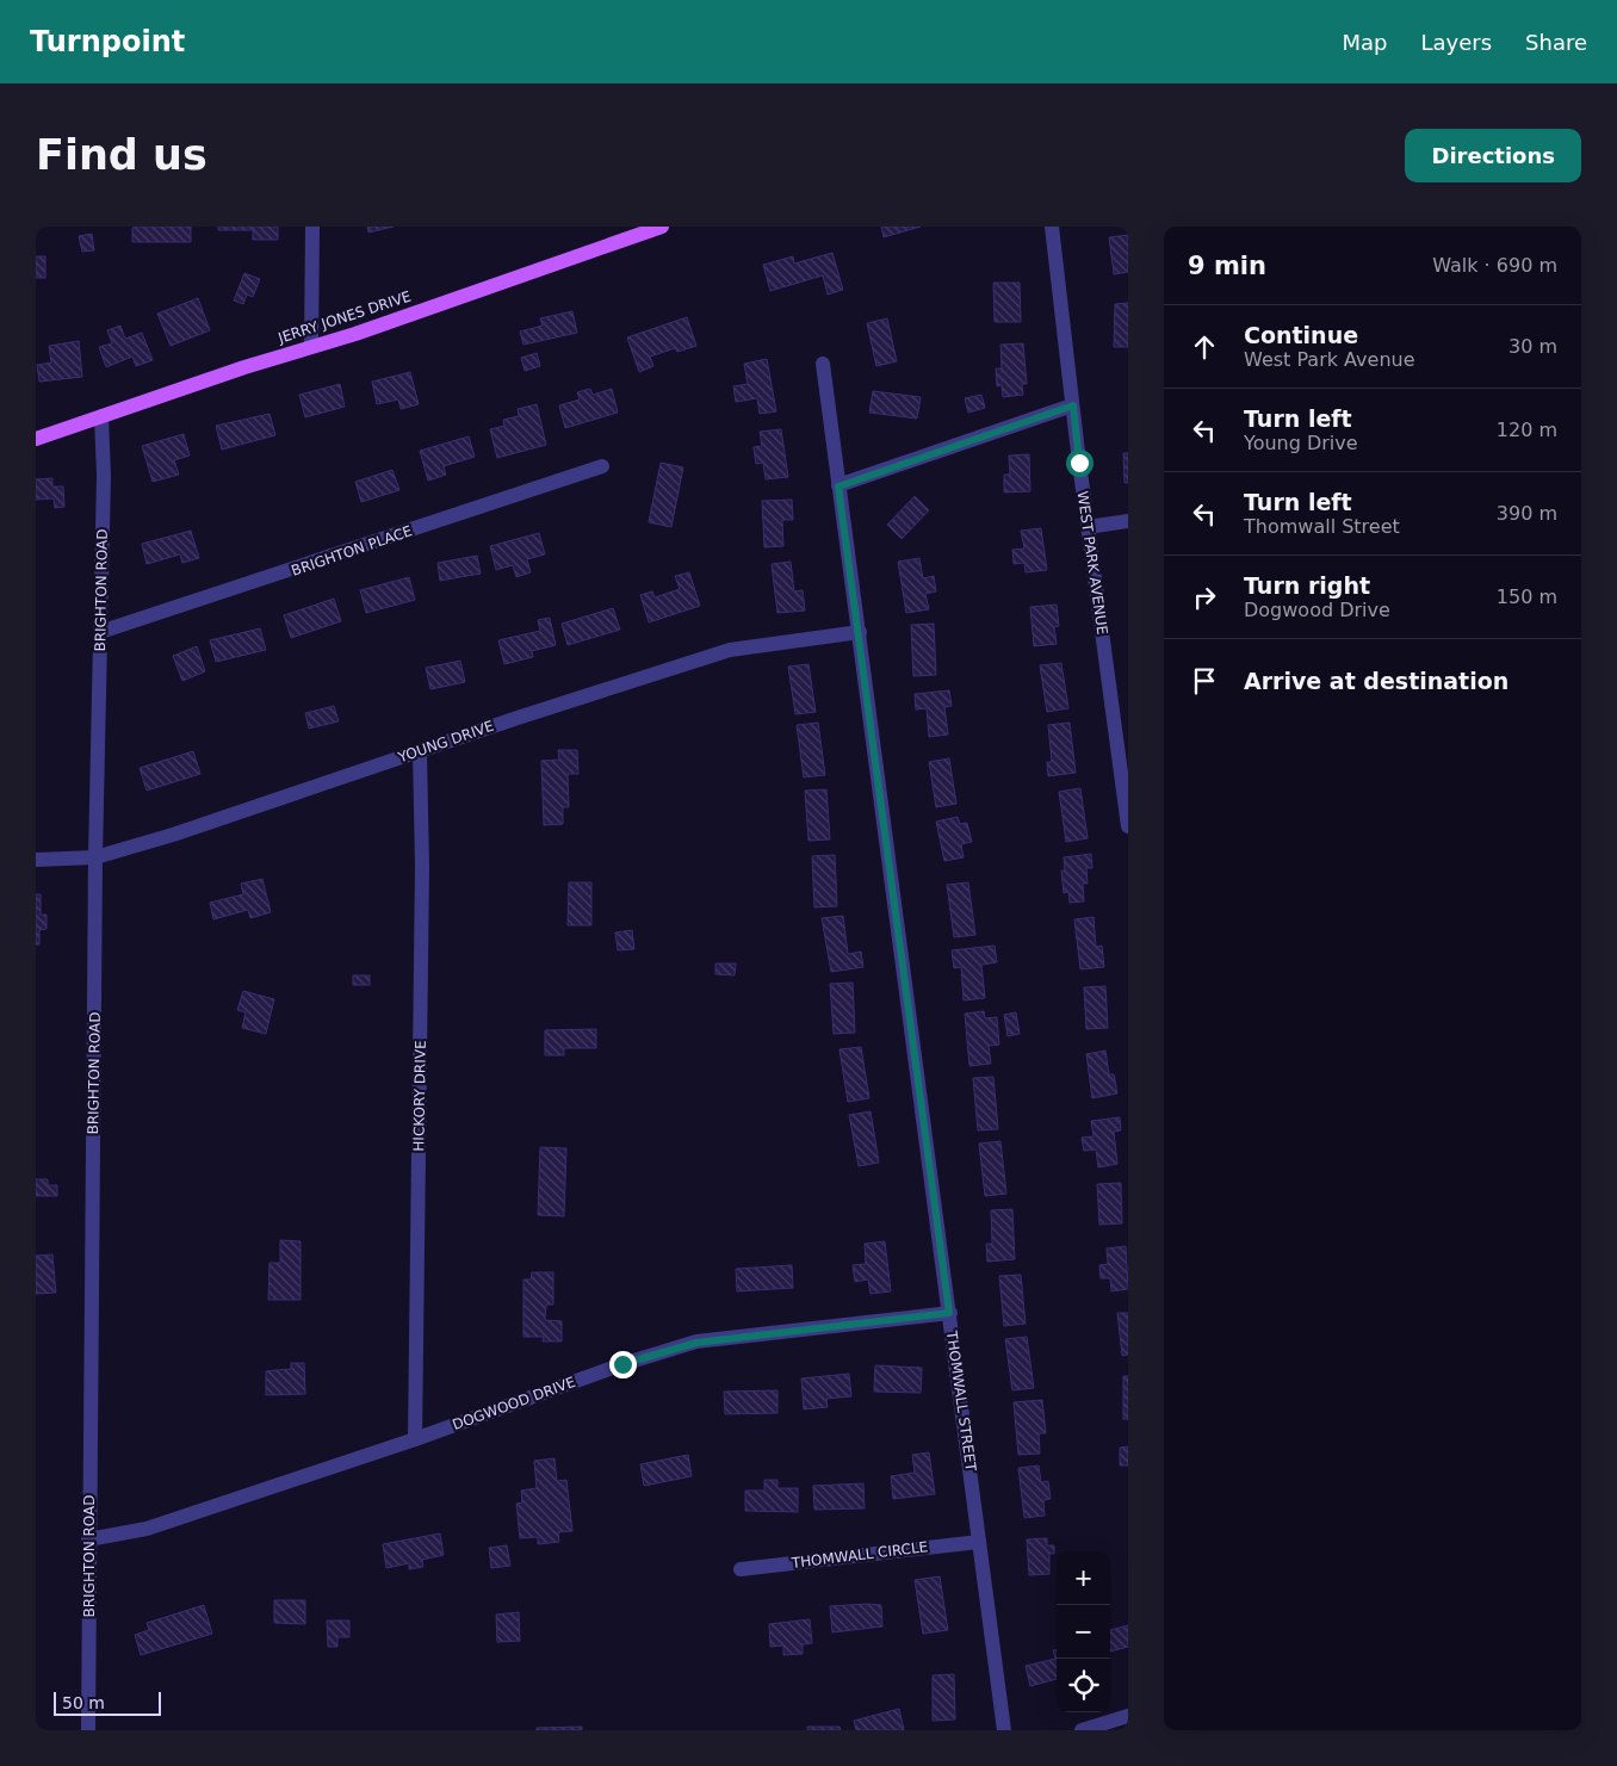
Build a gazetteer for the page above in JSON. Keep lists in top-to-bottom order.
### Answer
{
  "streets": {
    "main road": ["JERRY JONES DRIVE"],
    "street": [
      "BRIGHTON PLACE",
      "WEST PARK AVENUE",
      "BRIGHTON ROAD",
      "YOUNG DRIVE",
      "HICKORY DRIVE",
      "THOMWALL STREET",
      "DOGWOOD DRIVE",
      "THOMWALL CIRCLE"
    ]
  },
  "crossings": [
    ["JERRY JONES DRIVE", "BRIGHTON ROAD"],
    ["BRIGHTON PLACE", "BRIGHTON ROAD"],
    ["BRIGHTON ROAD", "YOUNG DRIVE"],
    ["BRIGHTON ROAD", "DOGWOOD DRIVE"],
    ["YOUNG DRIVE", "HICKORY DRIVE"],
    ["YOUNG DRIVE", "THOMWALL STREET"],
    ["HICKORY DRIVE", "DOGWOOD DRIVE"],
    ["THOMWALL STREET", "DOGWOOD DRIVE"],
    ["THOMWALL STREET", "THOMWALL CIRCLE"]
  ],
  "scale_bar": "50 m",
  "page": {
    "header": "Turnpoint",
    "nav": ["Map", "Layers", "Share"],
    "buttons": "Directions",
    "title": "Find us",
    "heading": ["9 min", "Walk · 690 m"],
    "list": [
      ["Continue", "West Park Avenue", "30 m"],
      ["Turn left", "Young Drive", "120 m"],
      ["Turn left", "Thomwall Street", "390 m"],
      ["Turn right", "Dogwood Drive", "150 m"],
      "Arrive at destination"
    ],
    "map_buttons": ["+", "−"],
    "scale": "50 m"
  }
}
